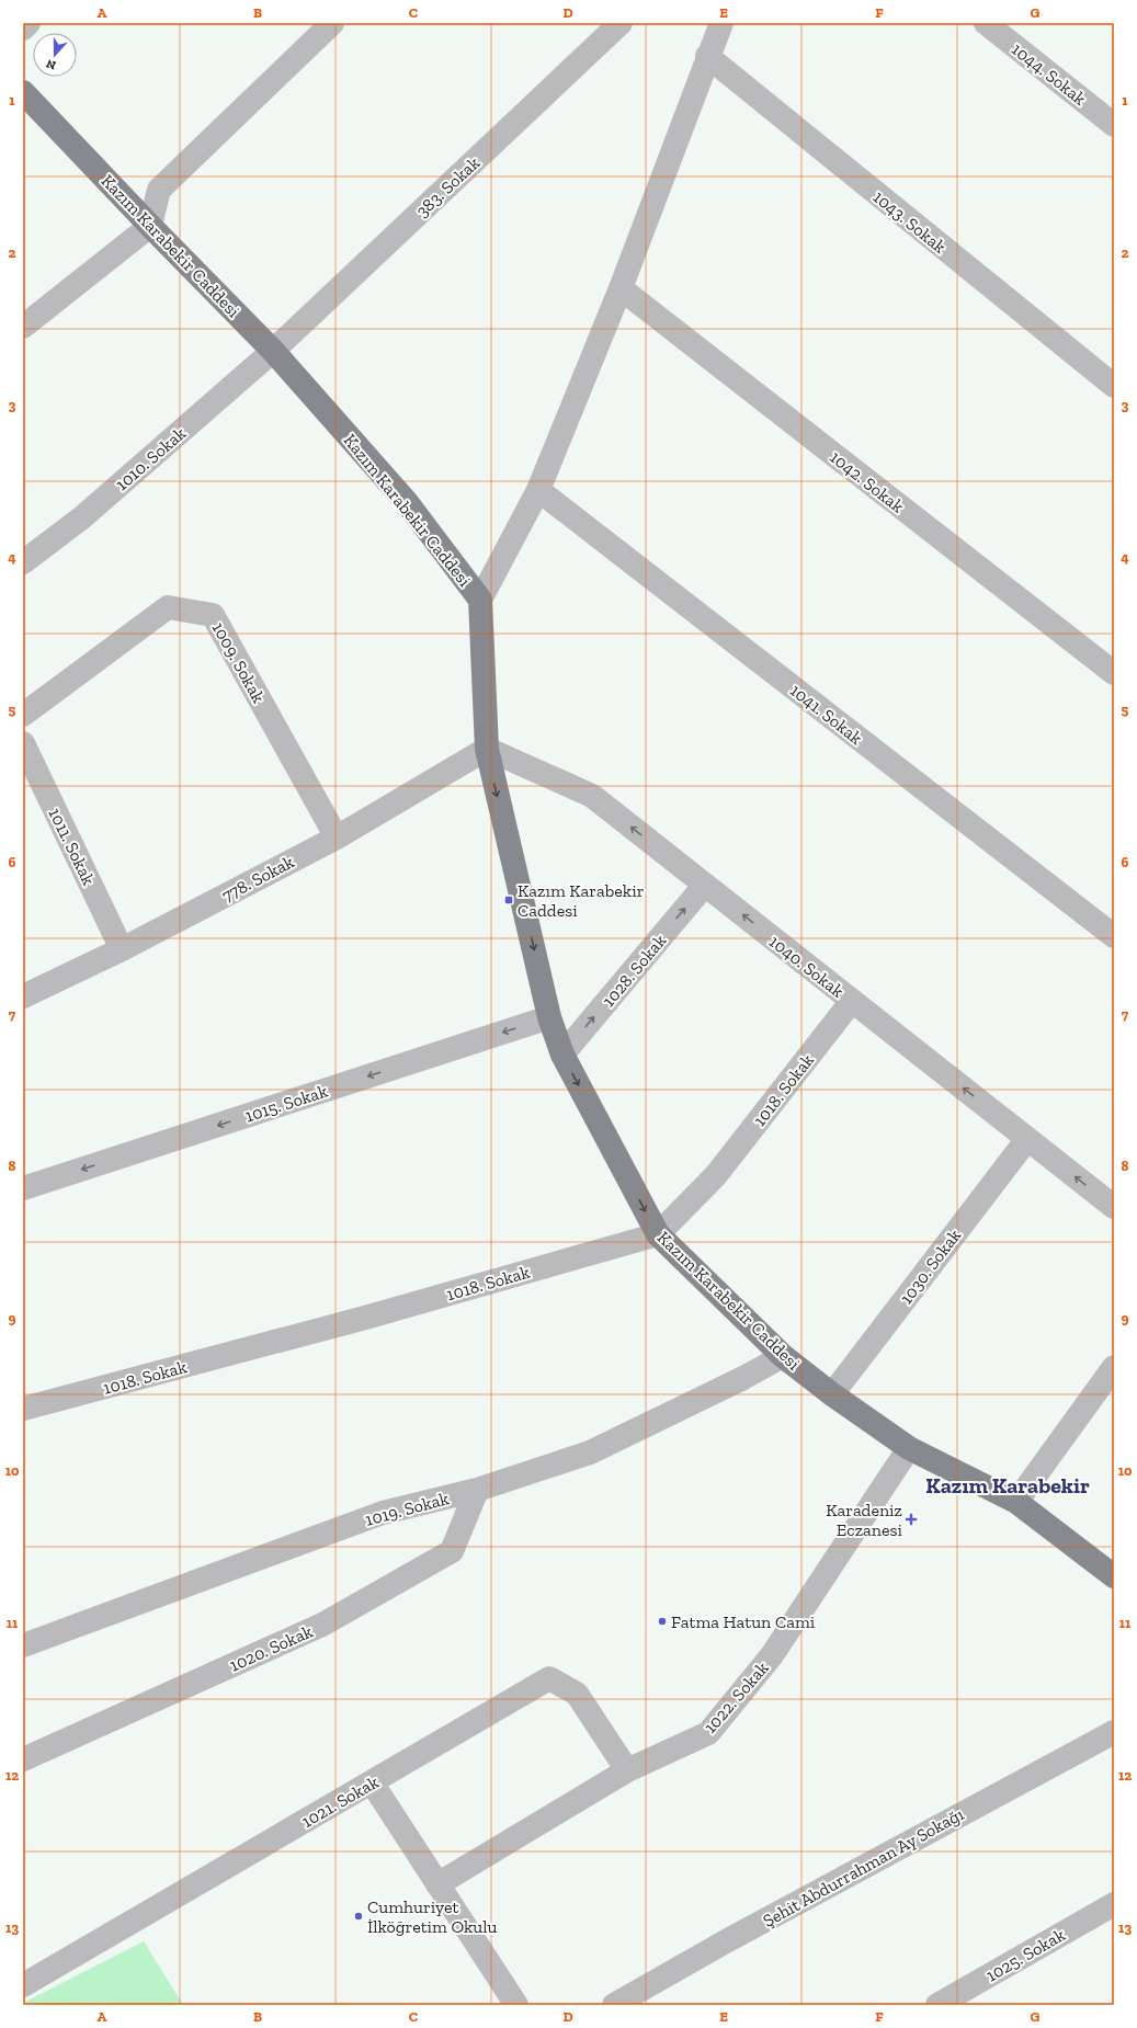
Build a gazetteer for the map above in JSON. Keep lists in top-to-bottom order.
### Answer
{
  "streets": {
    "main road": ["Kazım Karabekir Caddesi"],
    "street": [
      "1044. Sokak",
      "383. Sokak",
      "1043. Sokak",
      "1010. Sokak",
      "1042. Sokak",
      "1009. Sokak",
      "1041. Sokak",
      "1011. Sokak",
      "778. Sokak",
      "1040. Sokak",
      "1028. Sokak",
      "1018. Sokak",
      "1015. Sokak",
      "1030. Sokak",
      "1019. Sokak",
      "1020. Sokak",
      "1022. Sokak",
      "1021. Sokak",
      "Şehit Abdurrahman Ay Sokağı",
      "1025. Sokak"
    ]
  },
  "crossings": [
    ["383. Sokak", "Kazım Karabekir Caddesi"],
    ["383. Sokak", "1010. Sokak"],
    ["Kazım Karabekir Caddesi", "1010. Sokak"],
    ["Kazım Karabekir Caddesi", "778. Sokak"],
    ["Kazım Karabekir Caddesi", "1040. Sokak"],
    ["Kazım Karabekir Caddesi", "1028. Sokak"],
    ["Kazım Karabekir Caddesi", "1018. Sokak"],
    ["Kazım Karabekir Caddesi", "1015. Sokak"],
    ["Kazım Karabekir Caddesi", "1030. Sokak"],
    ["Kazım Karabekir Caddesi", "1019. Sokak"],
    ["Kazım Karabekir Caddesi", "1022. Sokak"],
    ["1009. Sokak", "778. Sokak"],
    ["1011. Sokak", "778. Sokak"],
    ["778. Sokak", "1040. Sokak"],
    ["1040. Sokak", "1028. Sokak"],
    ["1040. Sokak", "1018. Sokak"],
    ["1040. Sokak", "1030. Sokak"],
    ["1019. Sokak", "1020. Sokak"],
    ["1022. Sokak", "1021. Sokak"]
  ],
  "one_way": ["1040. Sokak", "1028. Sokak", "1015. Sokak"],
  "districts": ["Kazım Karabekir"],
  "places": {
    "transit": ["Kazım Karabekir Caddesi"],
    "health": ["Karadeniz Eczanesi"],
    "other": ["Fatma Hatun Cami", "Cumhuriyet İlköğretim Okulu"]
  },
  "north": "bottom",
  "grid": {
    "columns": [
      "A",
      "B",
      "C",
      "D",
      "E",
      "F",
      "G"
    ],
    "rows": [
      "1",
      "2",
      "3",
      "4",
      "5",
      "6",
      "7",
      "8",
      "9",
      "10",
      "11",
      "12",
      "13"
    ]
  }
}
